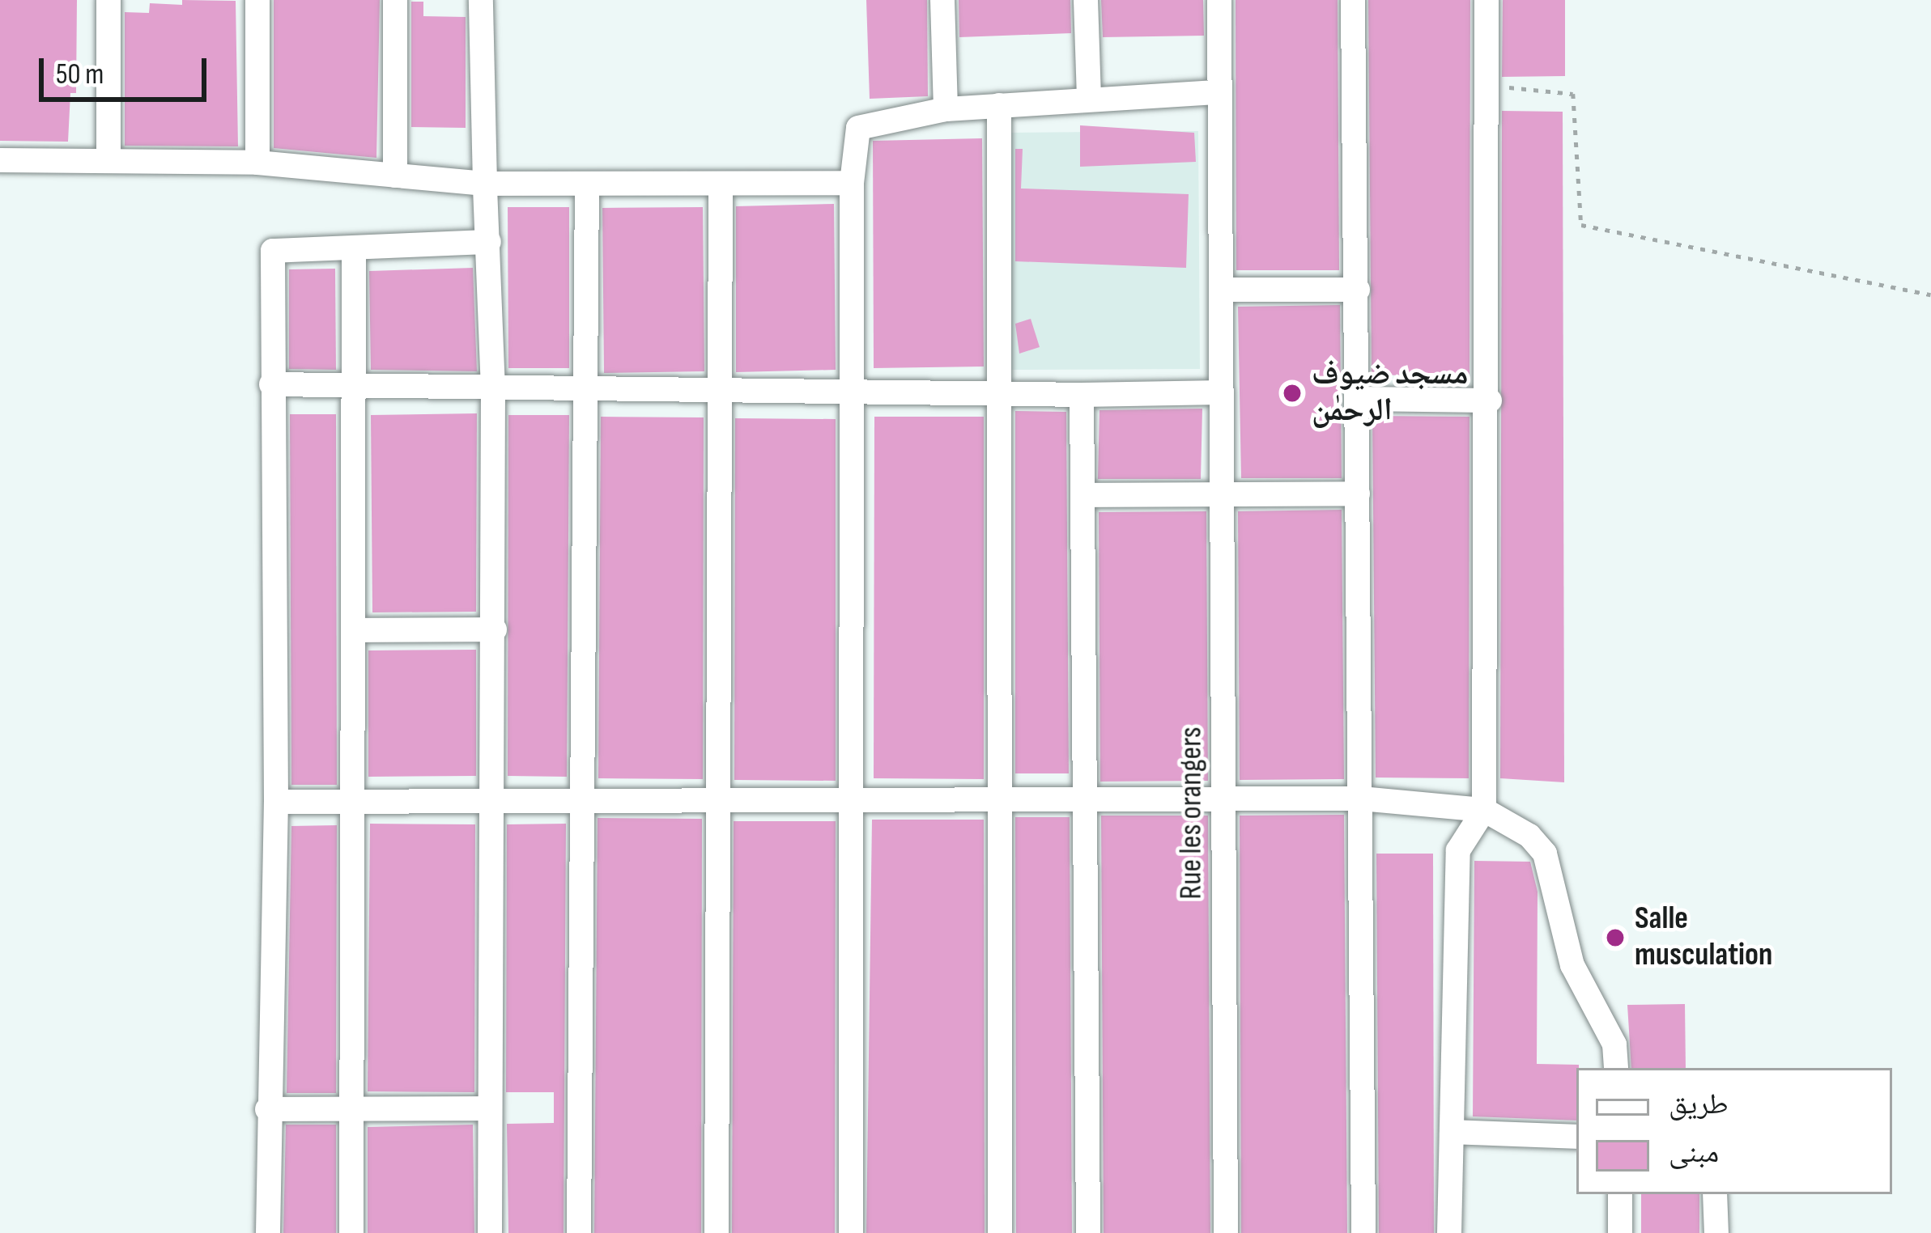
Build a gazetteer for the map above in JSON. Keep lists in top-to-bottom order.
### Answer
{
  "streets": {
    "street": ["Rue les orangers"]
  },
  "places": ["مسجد ضيوف الرحمٰن", "Salle musculation"],
  "legend": ["طريق", "مبنى"],
  "scale_bar": "50 m"
}
